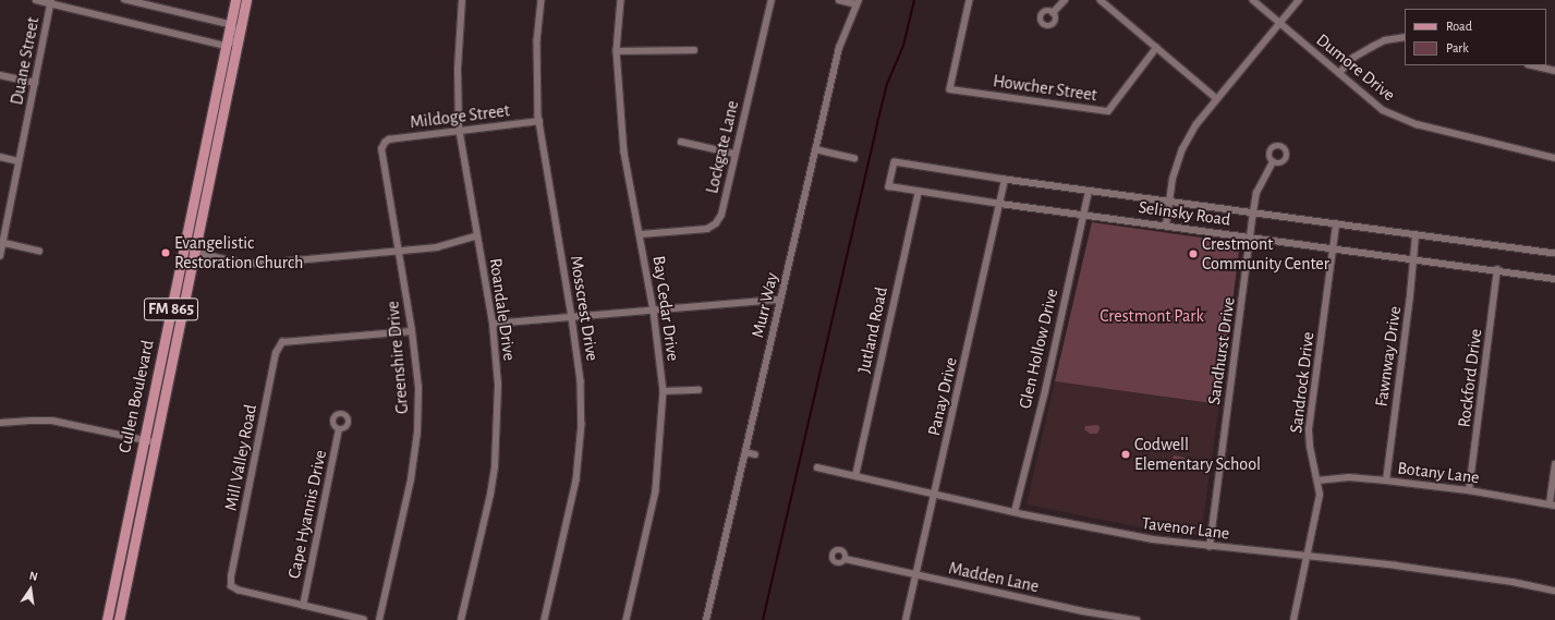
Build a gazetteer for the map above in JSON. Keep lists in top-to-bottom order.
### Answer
{
  "streets": {
    "main road": ["FM 865", "Cullen Boulevard"],
    "street": [
      "Duane Street",
      "Dumore Drive",
      "Howcher Street",
      "Mildoge Street",
      "Lockgate Lane",
      "Selinsky Road",
      "Murr Way",
      "Mosscrest Drive",
      "Bay Cedar Drive",
      "Roandale Drive",
      "Jutland Road",
      "Glen Hollow Drive",
      "Sandhurst Drive",
      "Fawnway Drive",
      "Greenshire Drive",
      "Rockford Drive",
      "Sandrock Drive",
      "Panay Drive",
      "Mill Valley Road",
      "Botany Lane",
      "Cape Hyannis Drive",
      "Tavenor Lane",
      "Madden Lane"
    ]
  },
  "crossings": [
    ["Mildoge Street", "Mosscrest Drive"],
    ["Mildoge Street", "Roandale Drive"],
    ["Mildoge Street", "Greenshire Drive"],
    ["Lockgate Lane", "Bay Cedar Drive"],
    ["Selinsky Road", "Jutland Road"],
    ["Selinsky Road", "Glen Hollow Drive"],
    ["Selinsky Road", "Sandhurst Drive"],
    ["Selinsky Road", "Fawnway Drive"],
    ["Selinsky Road", "Rockford Drive"],
    ["Selinsky Road", "Sandrock Drive"],
    ["Selinsky Road", "Panay Drive"],
    ["Jutland Road", "Tavenor Lane"],
    ["Glen Hollow Drive", "Tavenor Lane"],
    ["Sandhurst Drive", "Tavenor Lane"],
    ["Fawnway Drive", "Botany Lane"],
    ["Greenshire Drive", "Mill Valley Road"],
    ["Rockford Drive", "Botany Lane"],
    ["Sandrock Drive", "Botany Lane"],
    ["Sandrock Drive", "Tavenor Lane"],
    ["Panay Drive", "Tavenor Lane"],
    ["Panay Drive", "Madden Lane"],
    ["Mill Valley Road", "Cape Hyannis Drive"]
  ],
  "parks": ["Crestmont Park"],
  "places": ["Evangelistic Restoration Church", "Crestmont Community Center", "Codwell Elementary School"],
  "legend": ["Road", "Park"],
  "north": "top"
}
